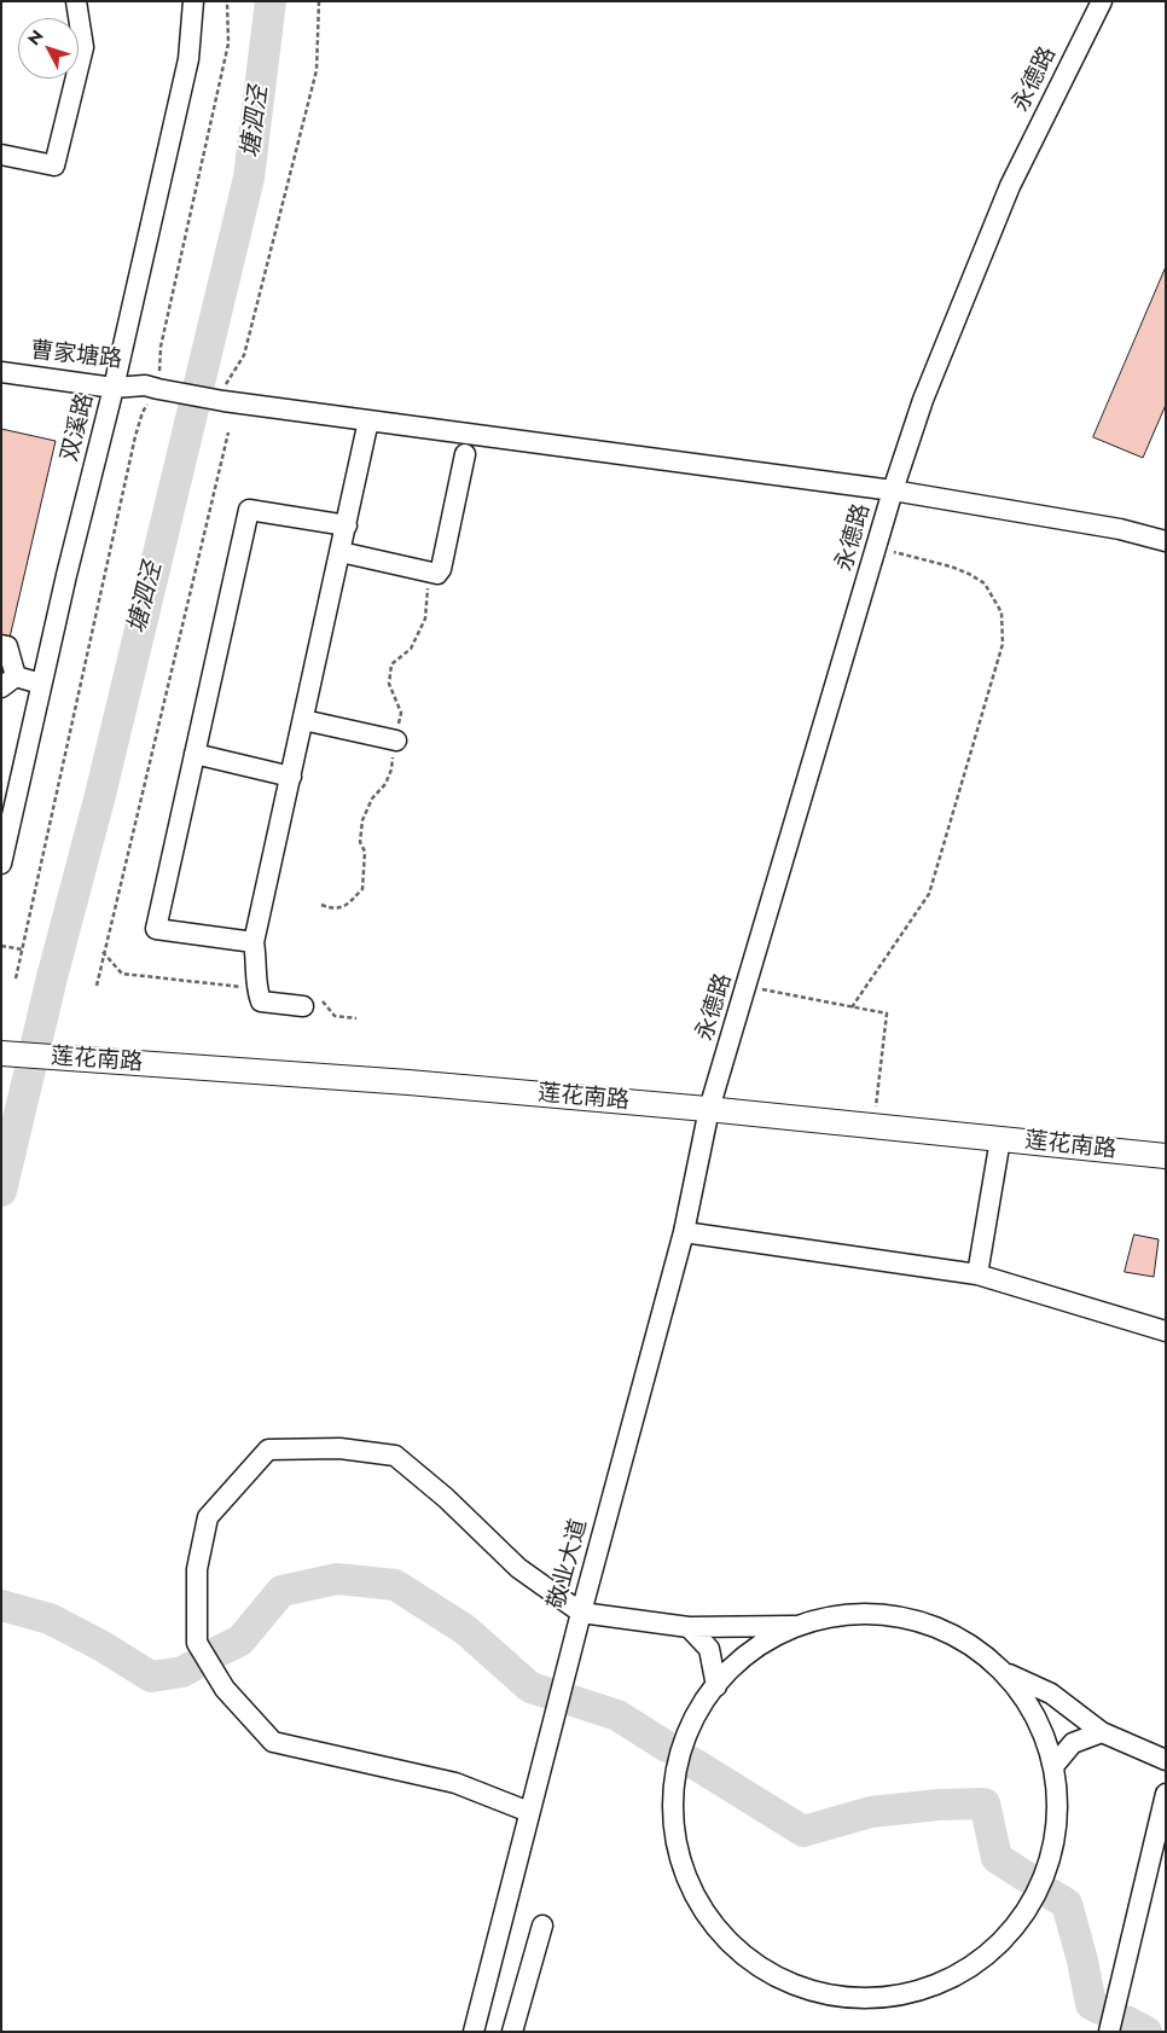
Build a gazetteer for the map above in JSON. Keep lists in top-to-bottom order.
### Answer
{
  "streets": {
    "main road": ["莲花南路"],
    "street": [
      "永德路",
      "曹家塘路",
      "双溪路",
      "敬业大道"
    ]
  },
  "crossings": [
    ["永德路", "曹家塘路"],
    ["永德路", "莲花南路"],
    ["永德路", "敬业大道"],
    ["曹家塘路", "双溪路"],
    ["莲花南路", "敬业大道"]
  ],
  "water": ["塘泗泾"],
  "north": "top left"
}
